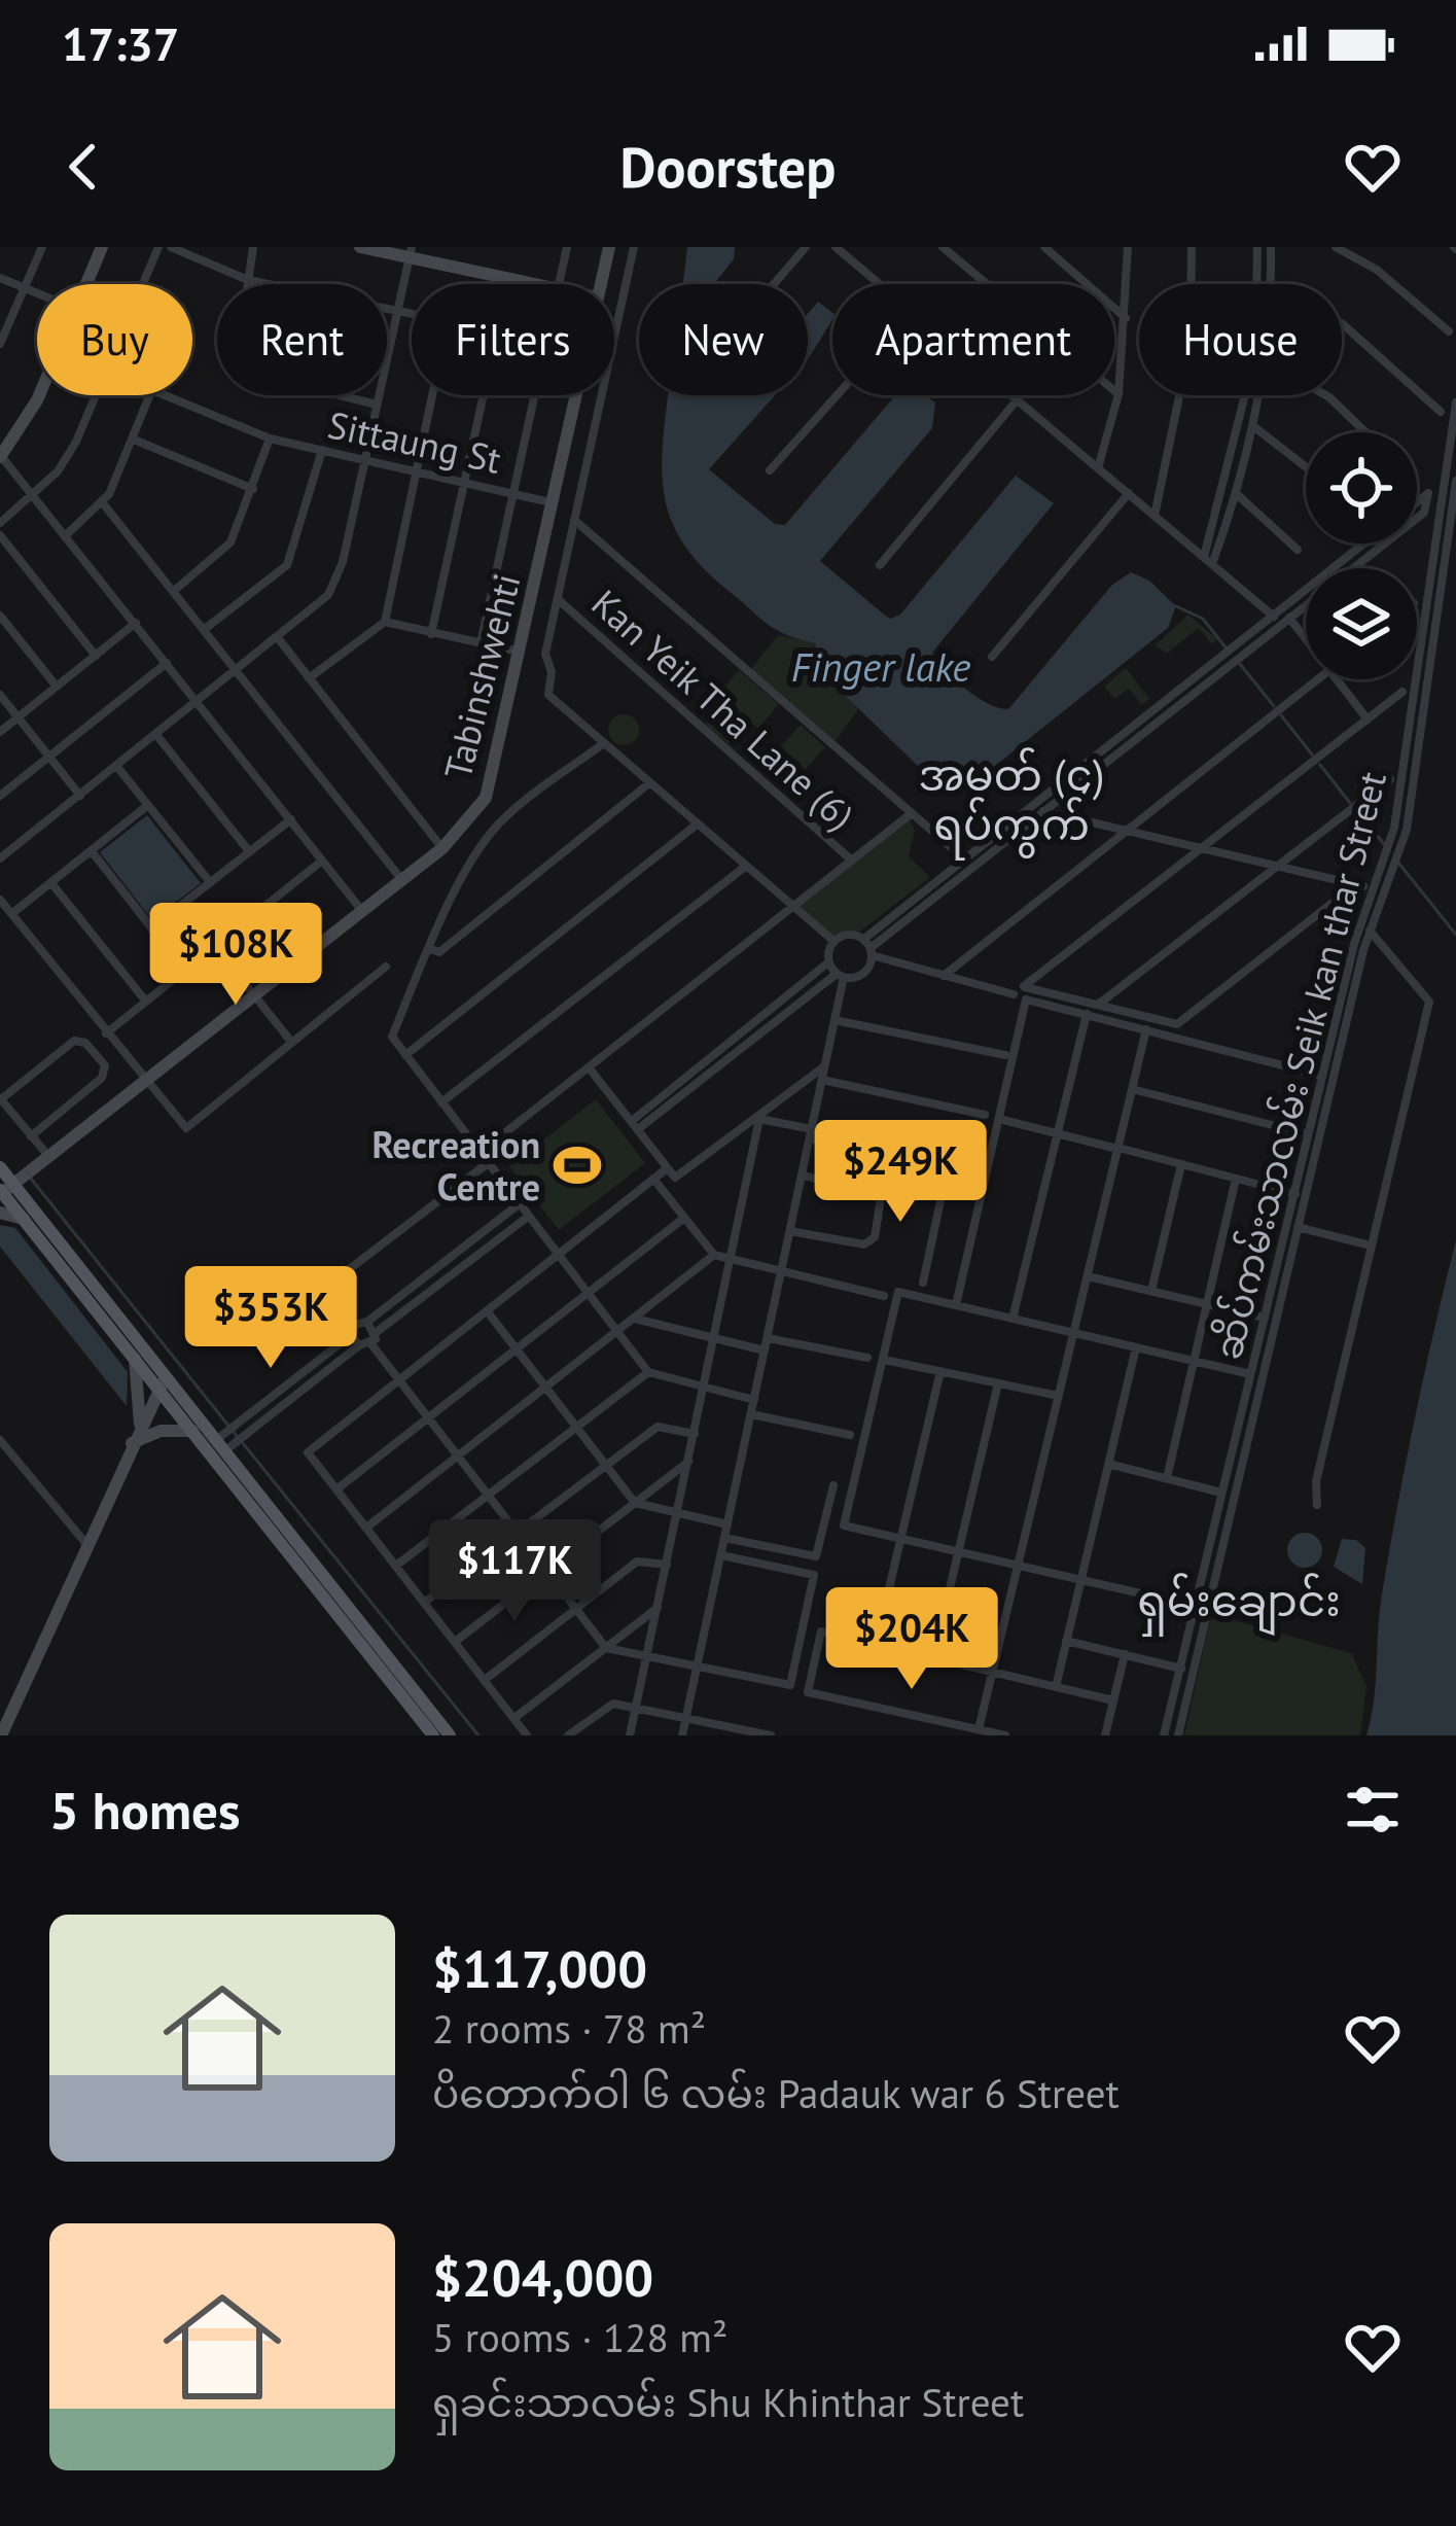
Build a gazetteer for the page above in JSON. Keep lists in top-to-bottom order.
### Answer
{
  "streets": {
    "main road": ["Tabinshwehti"],
    "street": ["Sittaung St", "Kan Yeik Tha Lane (6)", "ဆိပ်ကမ်းသာလမ်း Seik kan thar Street"]
  },
  "crossings": [
    ["Sittaung St", "Tabinshwehti"]
  ],
  "districts": ["အမှတ် (၄) ရပ်ကွက်", "ရှမ်းချောင်း"],
  "water": ["Finger lake"],
  "places": {
    "sports": ["Recreation Centre"]
  },
  "page": {
    "status": "17:37",
    "header": "Doorstep",
    "chip": [
      "Buy",
      "Rent",
      "Filters",
      "New",
      "Apartment",
      "House"
    ],
    "price": [
      "$108K",
      "$249K",
      "$353K",
      "$117K",
      "$204K"
    ],
    "heading": "5 homes",
    "list": [
      {
        "name": "$117,000",
        "note": "2 rooms · 78 m² · ပိတောက်ဝါ ၆ လမ်း Padauk war 6 Street"
      },
      {
        "name": "$204,000",
        "note": "5 rooms · 128 m² · ရှခင်းသာလမ်း Shu Khinthar Street"
      }
    ]
  }
}
